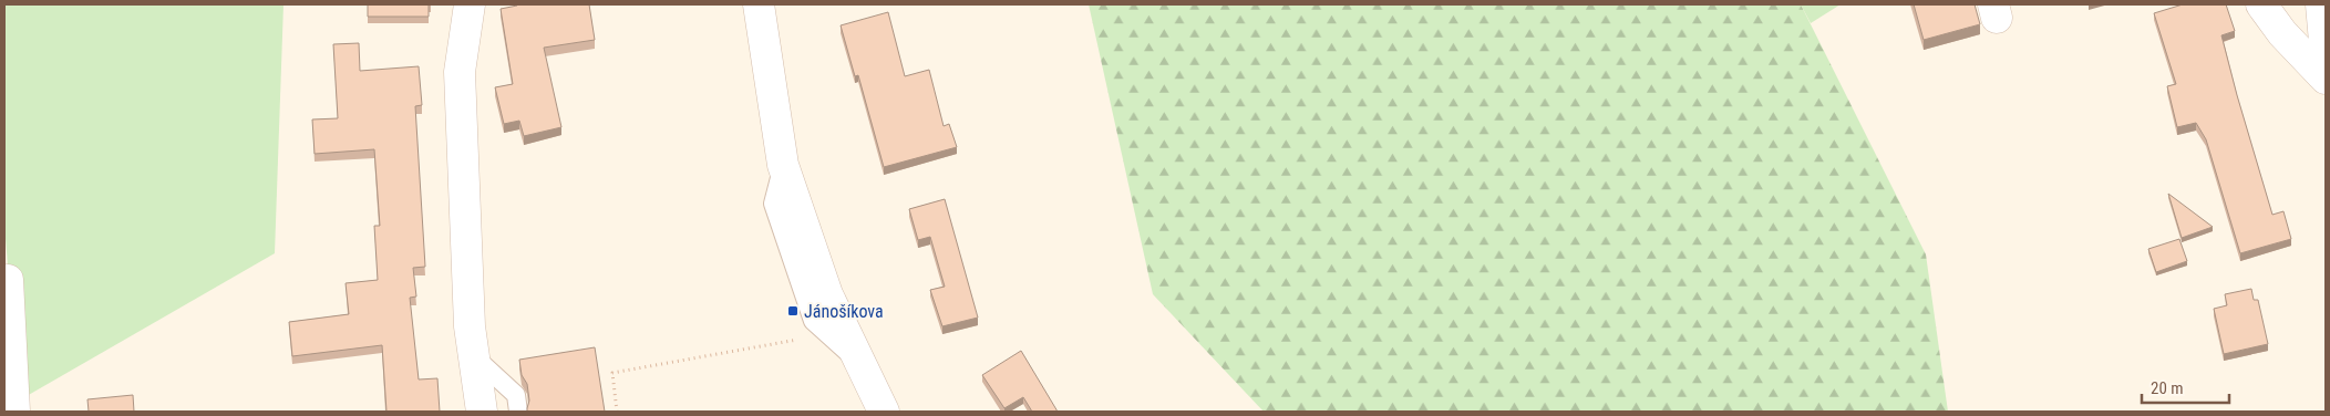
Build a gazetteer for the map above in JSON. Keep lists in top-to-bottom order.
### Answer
{
  "places": {
    "transit": ["Jánošíkova"]
  },
  "scale_bar": "20 m"
}
